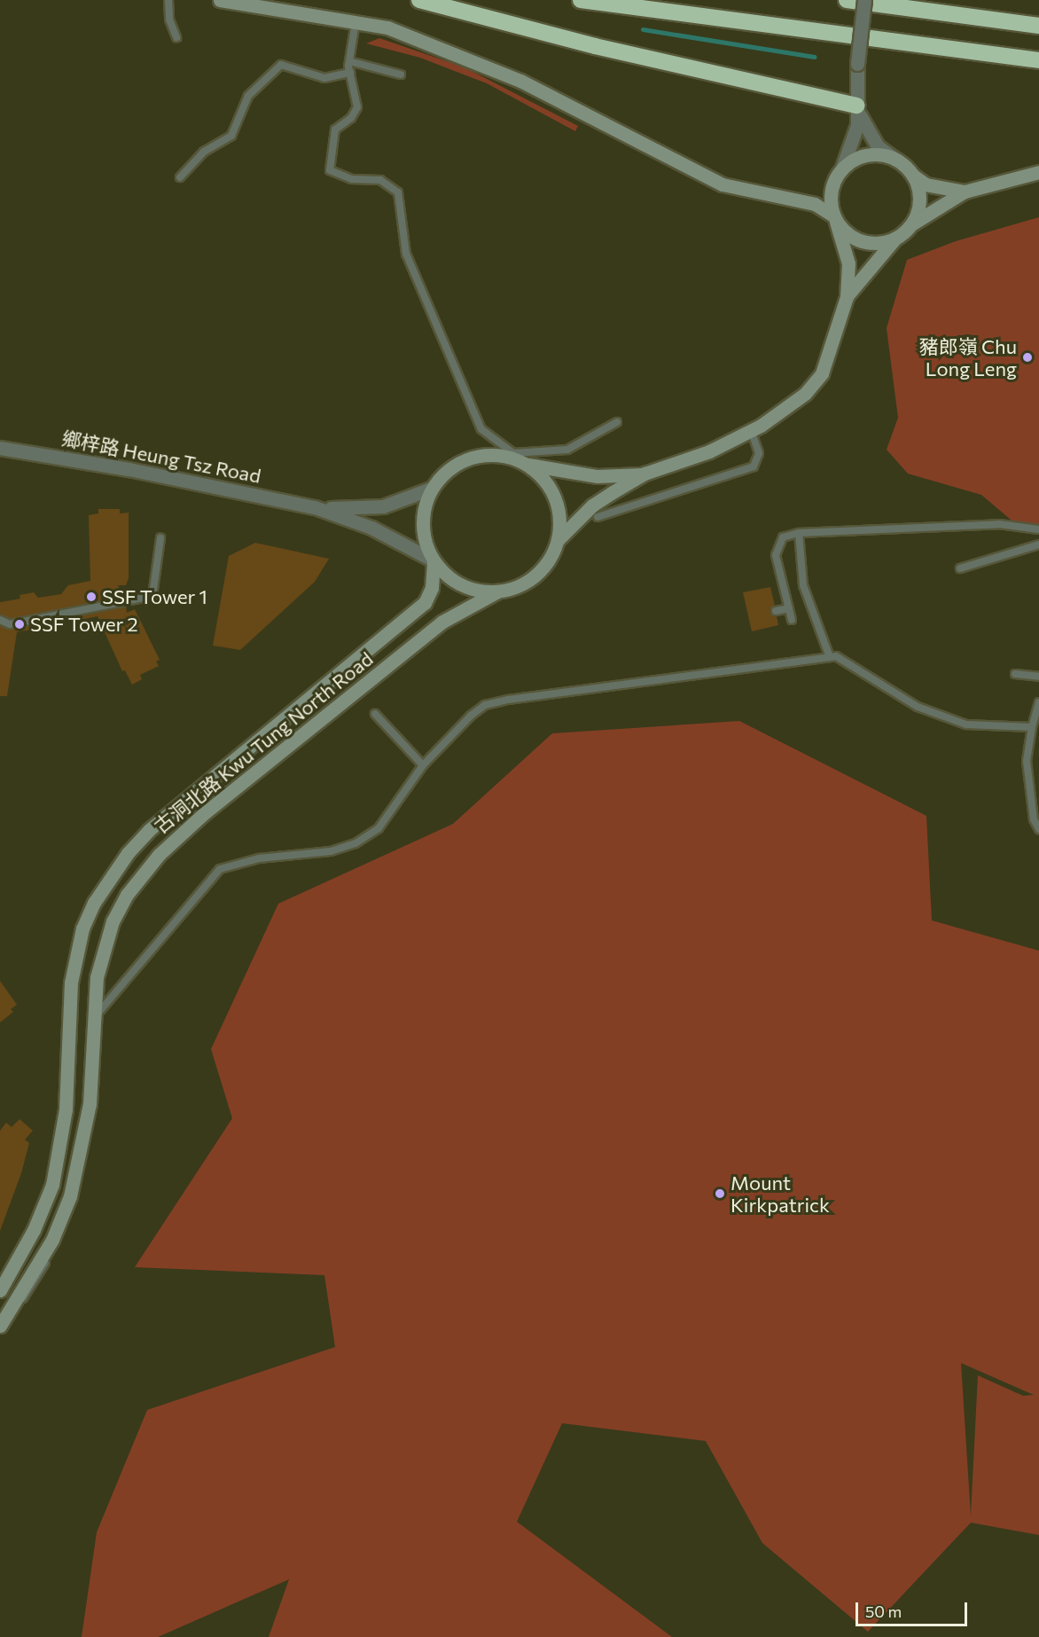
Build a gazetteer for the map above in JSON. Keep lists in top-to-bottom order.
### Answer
{
  "streets": {
    "main road": ["古洞北路 Kwu Tung North Road"],
    "street": ["鄉梓路 Heung Tsz Road"]
  },
  "crossings": [
    ["鄉梓路 Heung Tsz Road", "古洞北路 Kwu Tung North Road"]
  ],
  "places": [
    "豬郎嶺 Chu Long Leng",
    "SSF Tower 1",
    "SSF Tower 2",
    "Mount Kirkpatrick"
  ],
  "scale_bar": "50 m"
}
